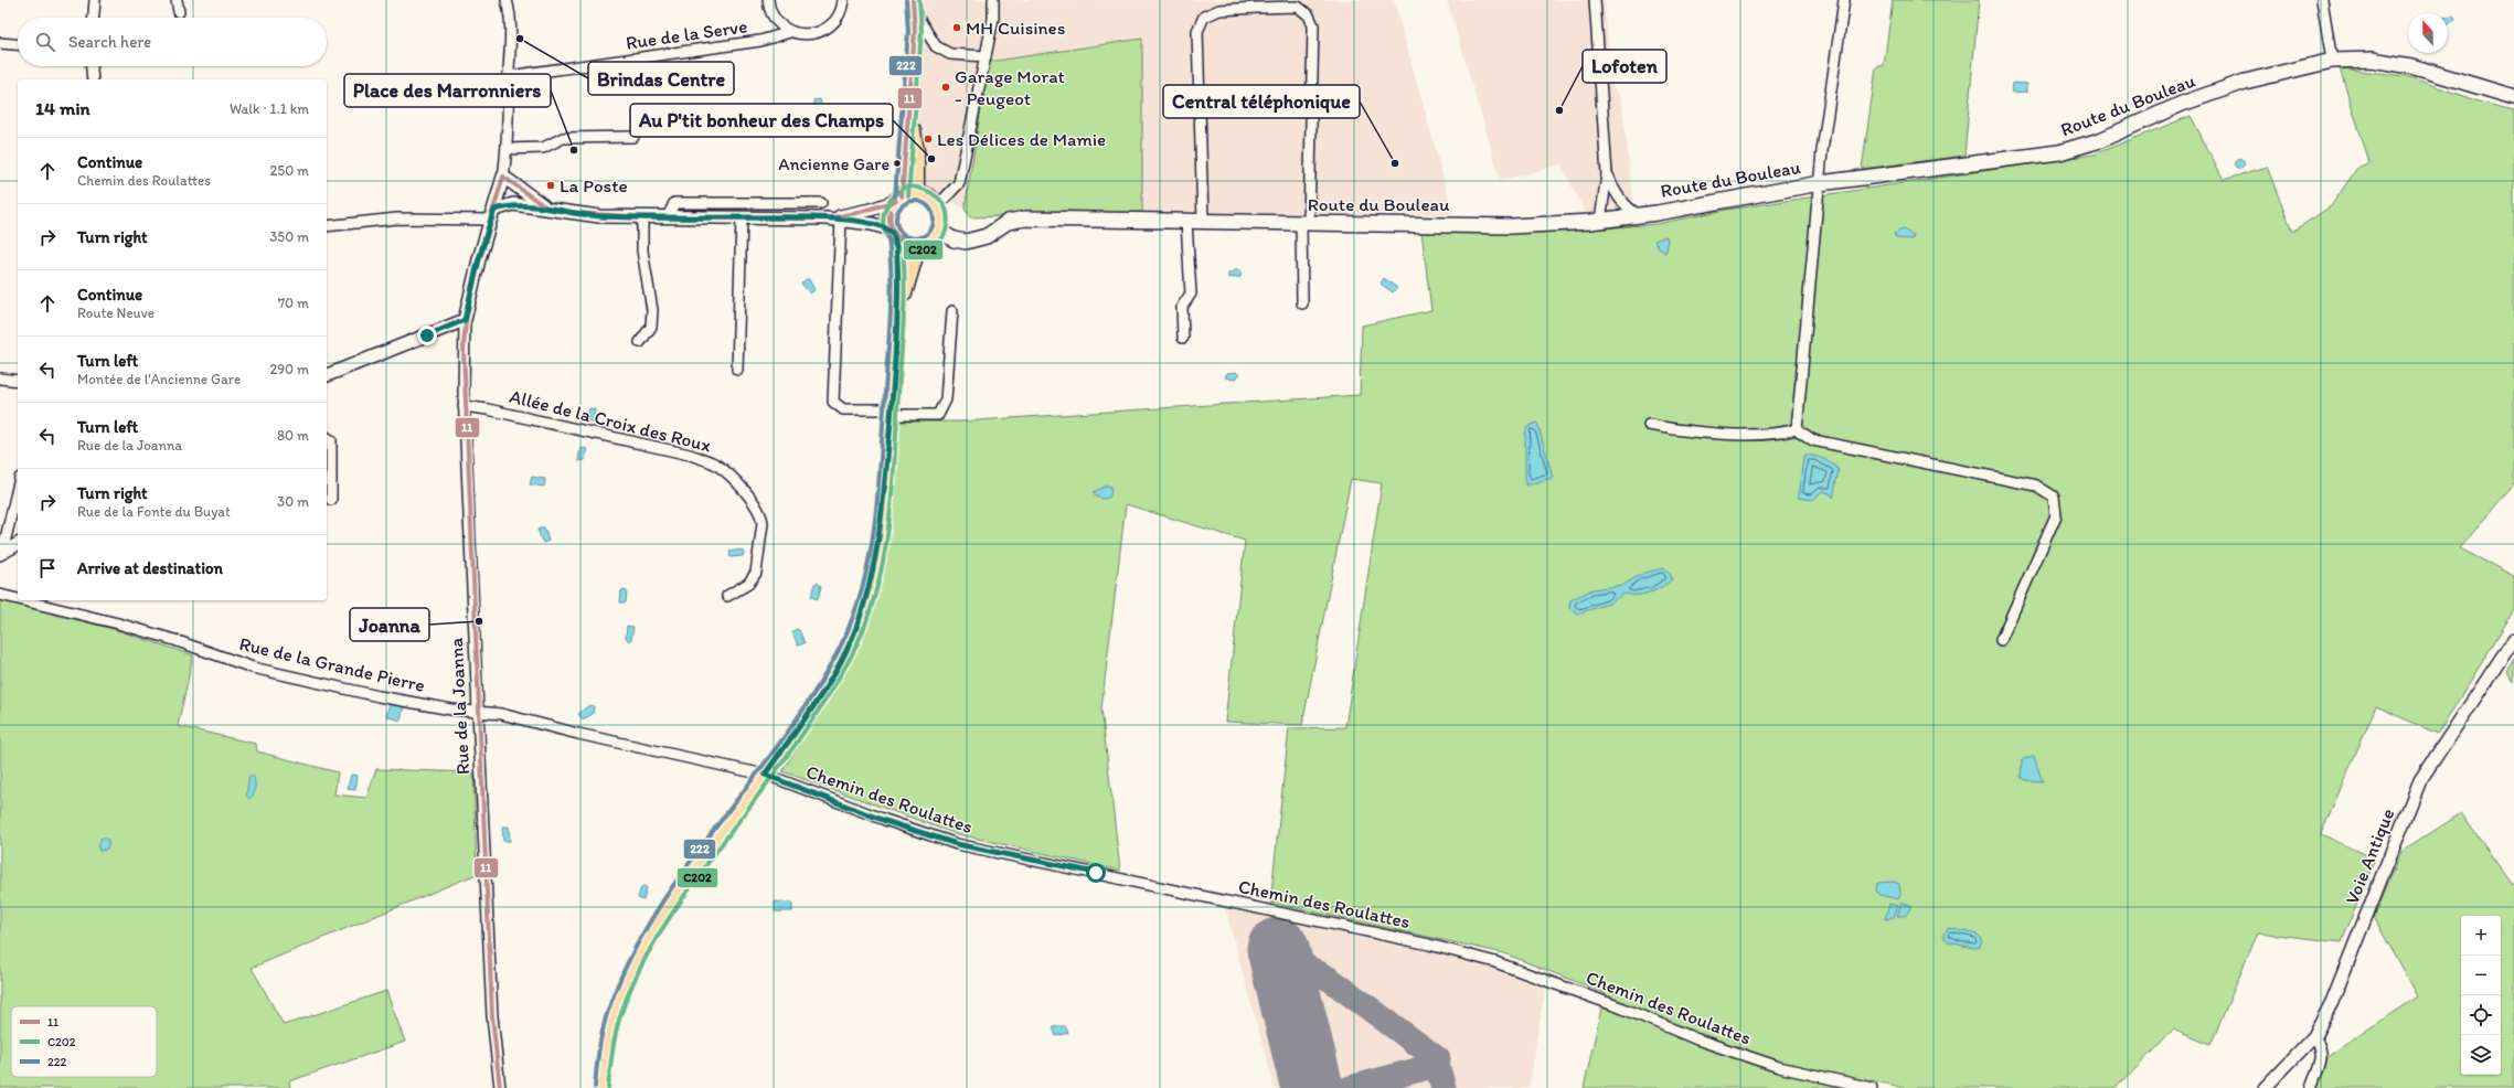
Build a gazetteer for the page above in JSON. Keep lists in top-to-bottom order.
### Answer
{
  "streets": {
    "main road": ["Route du Bouleau"],
    "street": [
      "Rue de la Serve",
      "Allée de la Croix des Roux",
      "Rue de la Grande Pierre",
      "Rue de la Joanna",
      "Chemin des Roulattes",
      "Voie Antique"
    ]
  },
  "crossings": [
    ["Allée de la Croix des Roux", "Rue de la Joanna"],
    ["Rue de la Grande Pierre", "Rue de la Joanna"],
    ["Rue de la Grande Pierre", "Chemin des Roulattes"]
  ],
  "places": [
    "MH Cuisines",
    "Brindas Centre",
    "Garage Morat - Peugeot",
    "Lofoten",
    "Les Délices de Mamie",
    "Place des Marronniers",
    "Au P'tit bonheur des Champs",
    "Ancienne Gare",
    "Central téléphonique",
    "La Poste",
    "Joanna"
  ],
  "lines": ["transit line 11", "transit line C202", "transit line 222"],
  "legend": ["11", "C202", "222"],
  "north": "top",
  "page": {
    "search": "Search here",
    "heading": ["14 min", "Walk · 1.1 km"],
    "list": [
      ["Continue", "Chemin des Roulattes", "250 m"],
      ["Turn right", "350 m"],
      ["Continue", "Route Neuve", "70 m"],
      ["Turn left", "Montée de l'Ancienne Gare", "290 m"],
      ["Turn left", "Rue de la Joanna", "80 m"],
      ["Turn right", "Rue de la Fonte du Buyat", "30 m"],
      "Arrive at destination"
    ],
    "map_buttons": ["+", "−"]
  }
}
